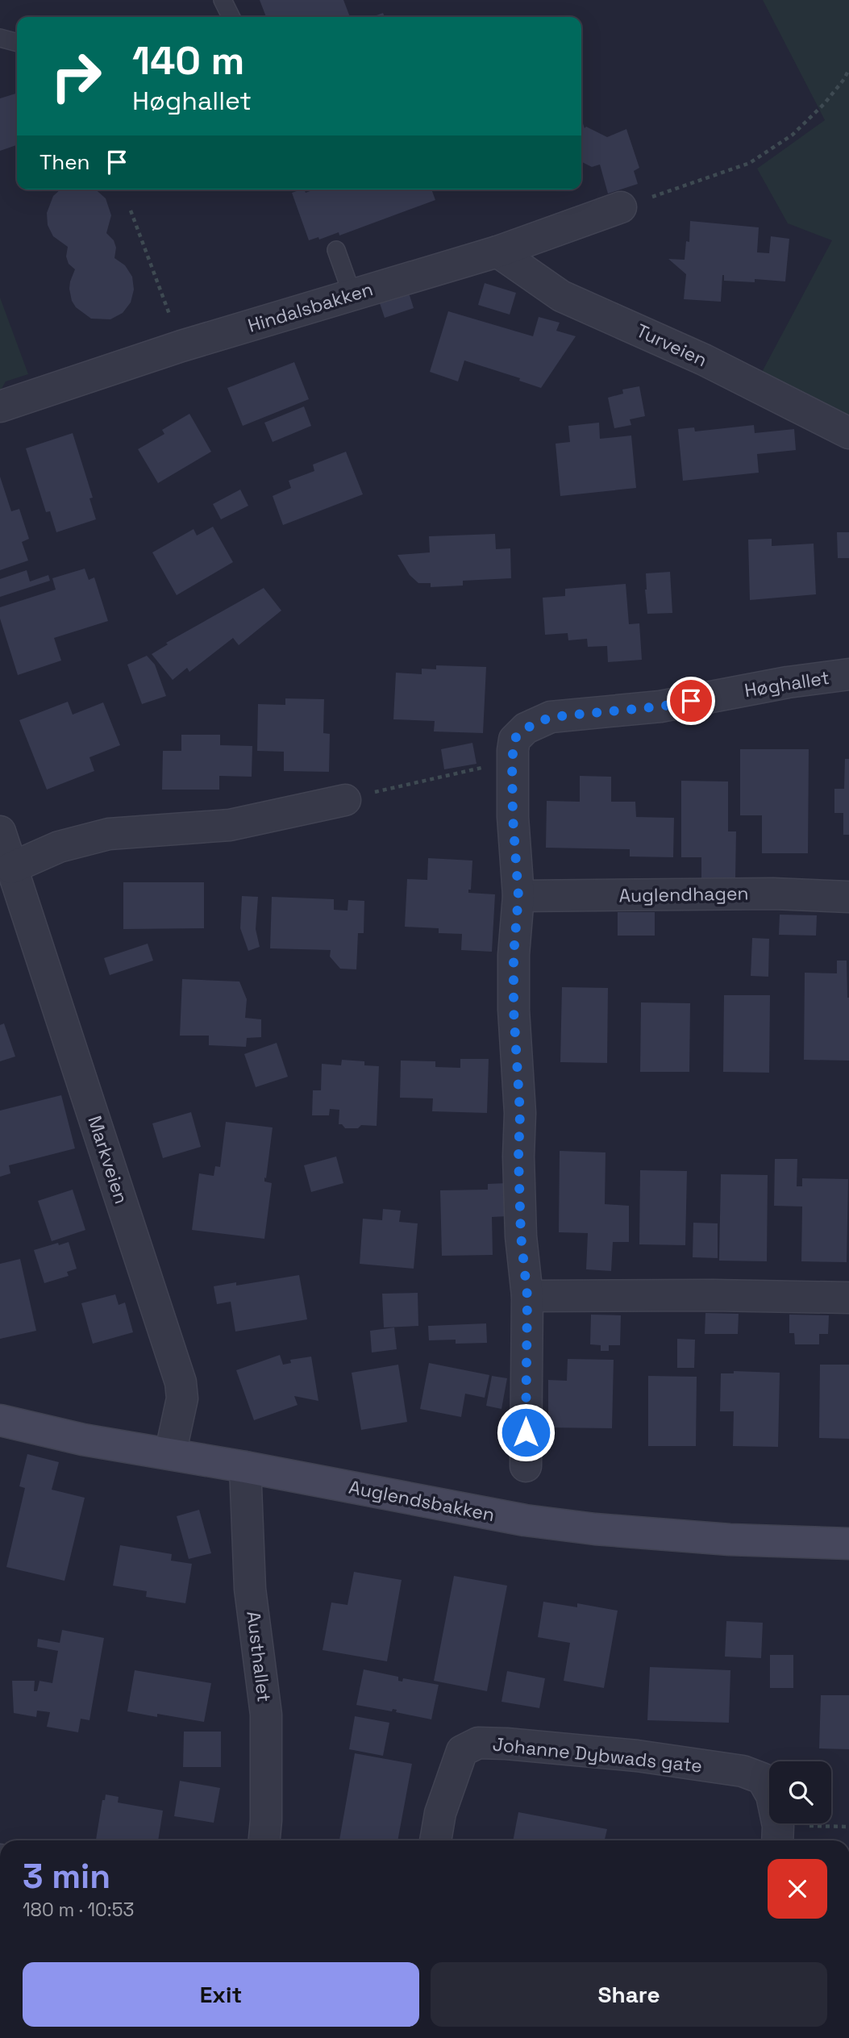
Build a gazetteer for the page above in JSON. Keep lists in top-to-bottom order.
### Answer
{
  "streets": {
    "street": [
      "Hindalsbakken",
      "Turveien",
      "Høghallet",
      "Auglendhagen",
      "Markveien",
      "Auglendsbakken",
      "Austhallet",
      "Johanne Dybwads gate"
    ]
  },
  "crossings": [
    ["Hindalsbakken", "Turveien"],
    ["Høghallet", "Auglendhagen"],
    ["Markveien", "Auglendsbakken"],
    ["Auglendsbakken", "Austhallet"]
  ],
  "page": {
    "turn": ["140 m", "Høghallet"],
    "then": "Then",
    "heading": ["3 min", "180 m · 10:53"],
    "buttons": ["Exit", "Share"]
  }
}
